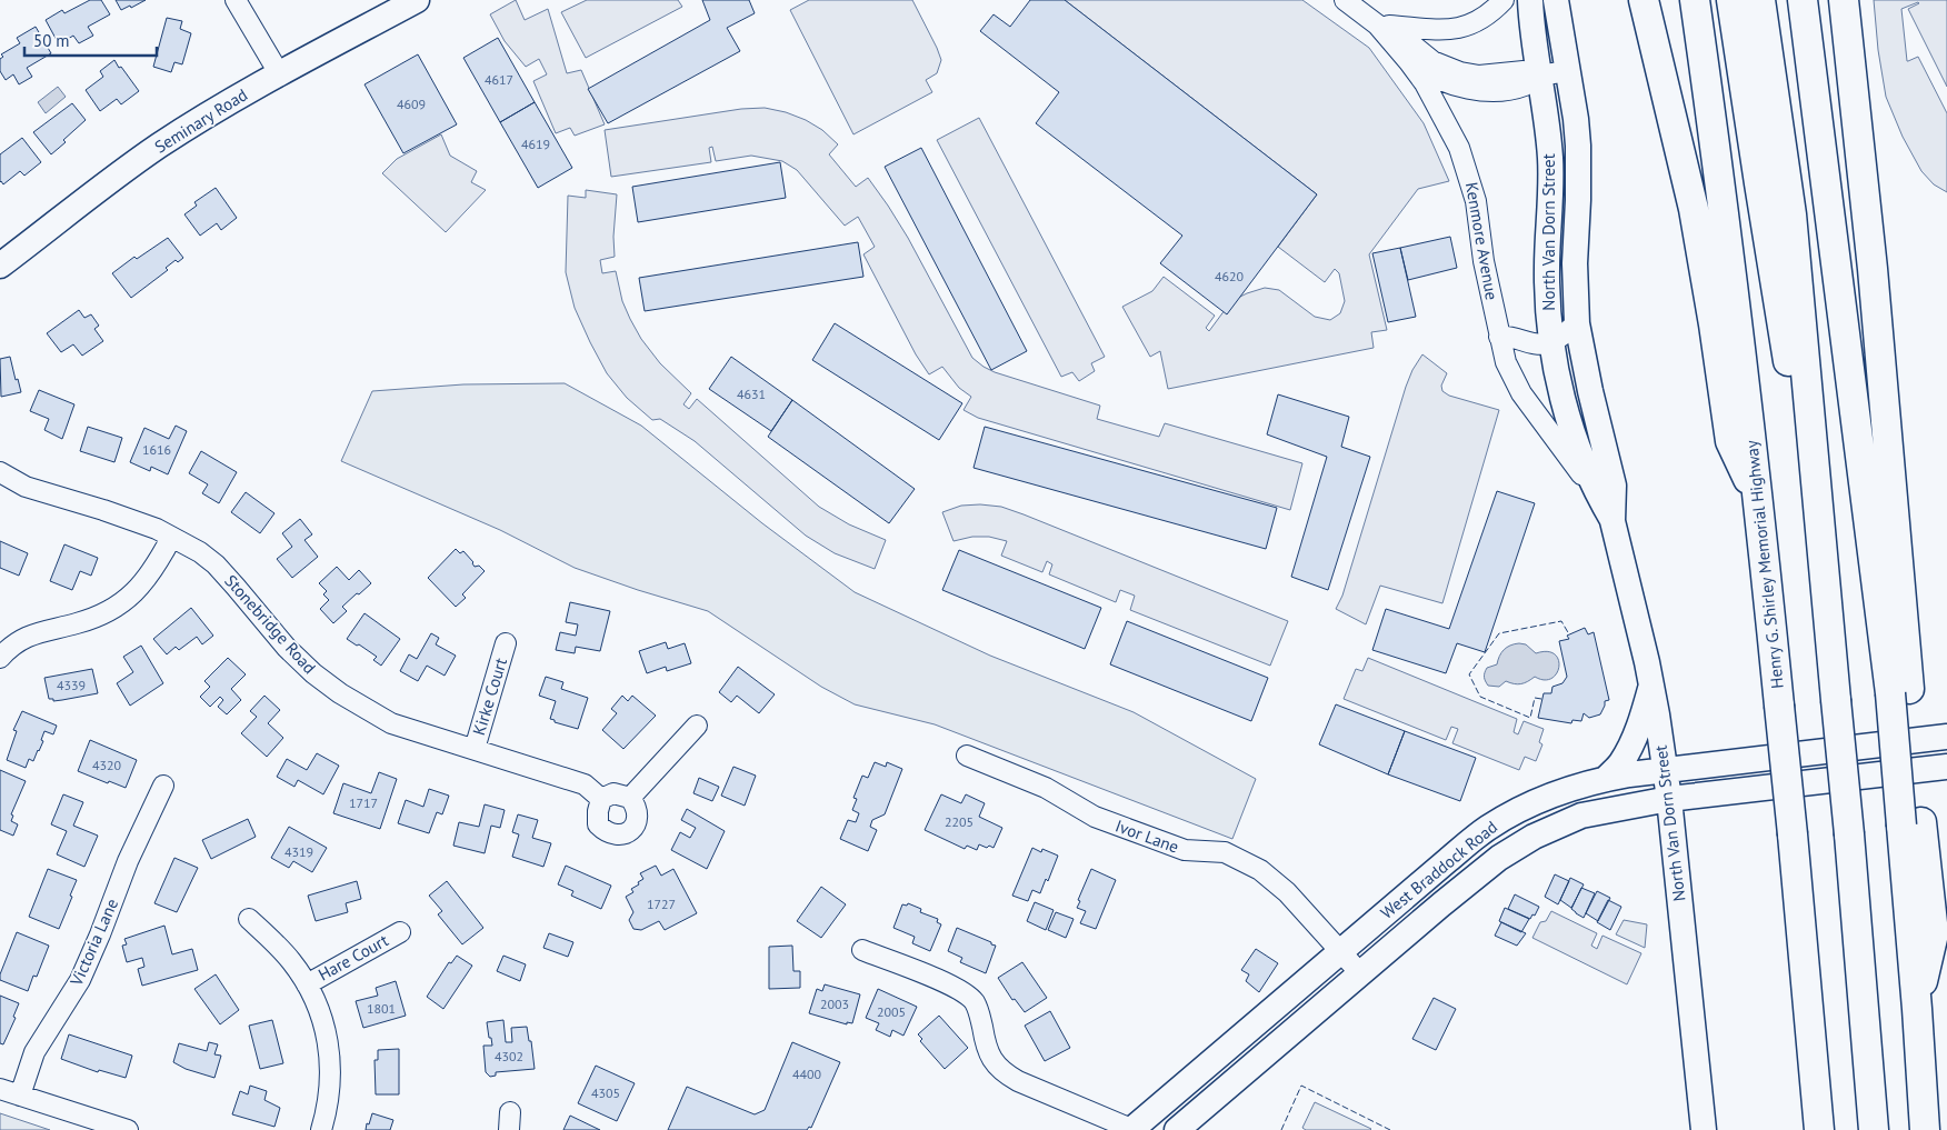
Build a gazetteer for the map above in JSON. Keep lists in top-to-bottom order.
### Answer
{
  "streets": {
    "highway": ["Henry G. Shirley Memorial Highway"],
    "main road": ["Seminary Road", "North Van Dorn Street", "West Braddock Road"],
    "street": [
      "Kenmore Avenue",
      "Stonebridge Road",
      "Kirke Court",
      "Ivor Lane",
      "Victoria Lane",
      "Hare Court"
    ]
  },
  "crossings": [
    ["North Van Dorn Street", "Kenmore Avenue"],
    ["North Van Dorn Street", "West Braddock Road"],
    ["Stonebridge Road", "Kirke Court"],
    ["Ivor Lane", "West Braddock Road"]
  ],
  "house_numbers": [
    "4617",
    "4609",
    "4619",
    "4620",
    "4631",
    "1616",
    "4339",
    "4320",
    "1717",
    "2205",
    "4319",
    "1727",
    "2003",
    "1801",
    "2005",
    "4302",
    "4400",
    "4305"
  ],
  "scale_bar": "50 m"
}
